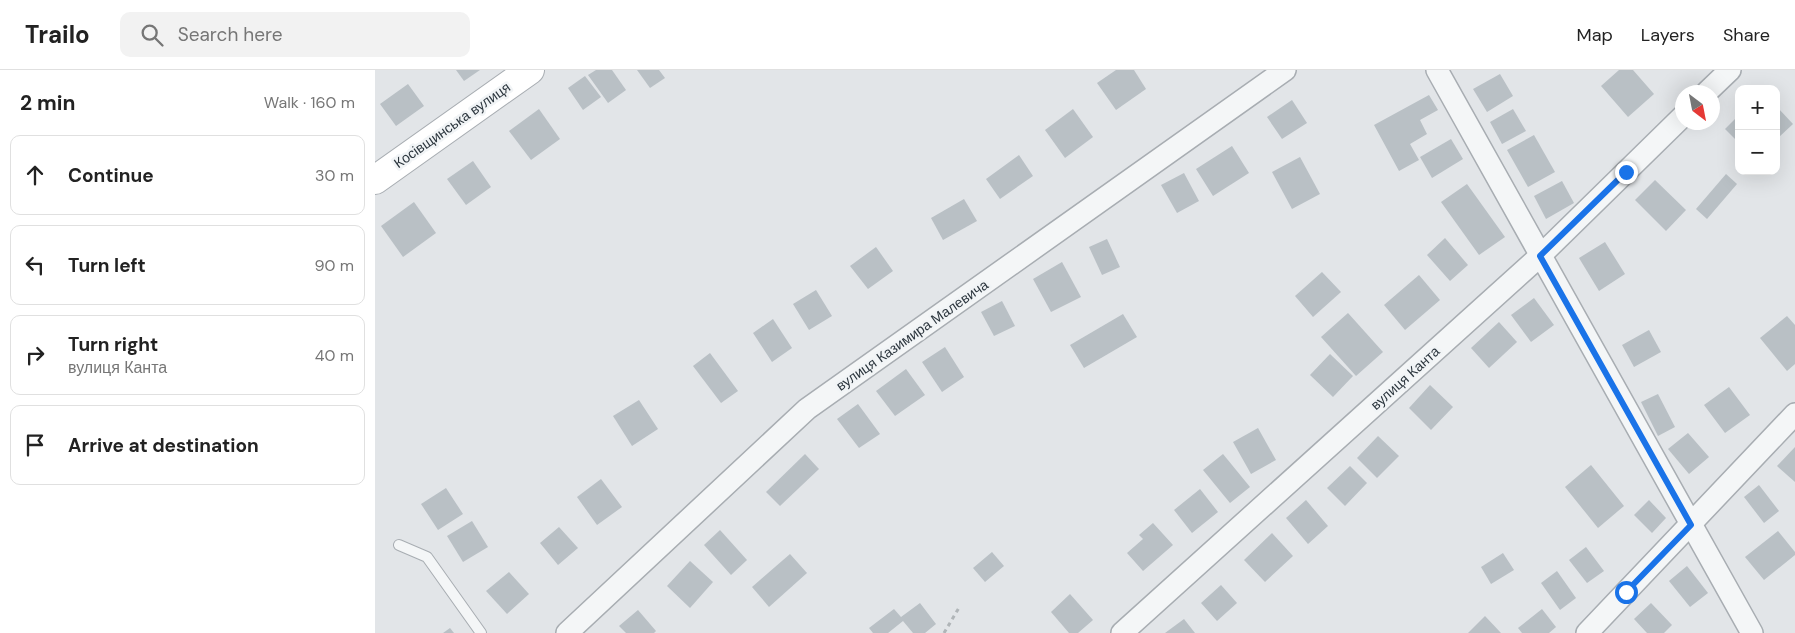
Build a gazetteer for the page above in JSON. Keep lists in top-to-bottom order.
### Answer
{
  "streets": {
    "street": ["Косівщинська вулиця", "вулиця Казимира Малевича", "вулиця Канта"]
  },
  "north": "bottom right",
  "page": {
    "header": "Trailo",
    "search": "Search here",
    "nav": ["Map", "Layers", "Share"],
    "heading": ["2 min", "Walk · 160 m"],
    "map_buttons": ["+", "−"],
    "list": [
      ["Continue", "30 m"],
      ["Turn left", "90 m"],
      ["Turn right", "вулиця Канта", "40 m"],
      "Arrive at destination"
    ]
  }
}
